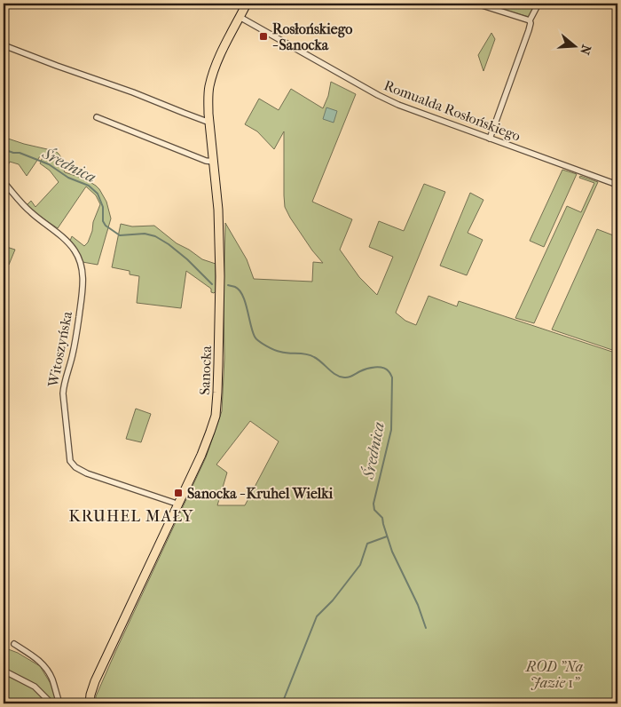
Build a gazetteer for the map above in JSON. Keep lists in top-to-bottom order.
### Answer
{
  "streets": {
    "main road": ["Sanocka"],
    "street": ["Romualda Rosłońskiego", "Witoszyńska"]
  },
  "crossings": [
    ["Romualda Rosłońskiego", "Sanocka"],
    ["Witoszyńska", "Sanocka"]
  ],
  "districts": ["KRUHEL MAŁY"],
  "water": ["Średnica"],
  "parks": ["ROD \"Na Jazie 1\""],
  "places": {
    "transit": ["Rosłońskiego - Sanocka", "Sanocka - Kruhel Wielki"]
  },
  "north": "right"
}
